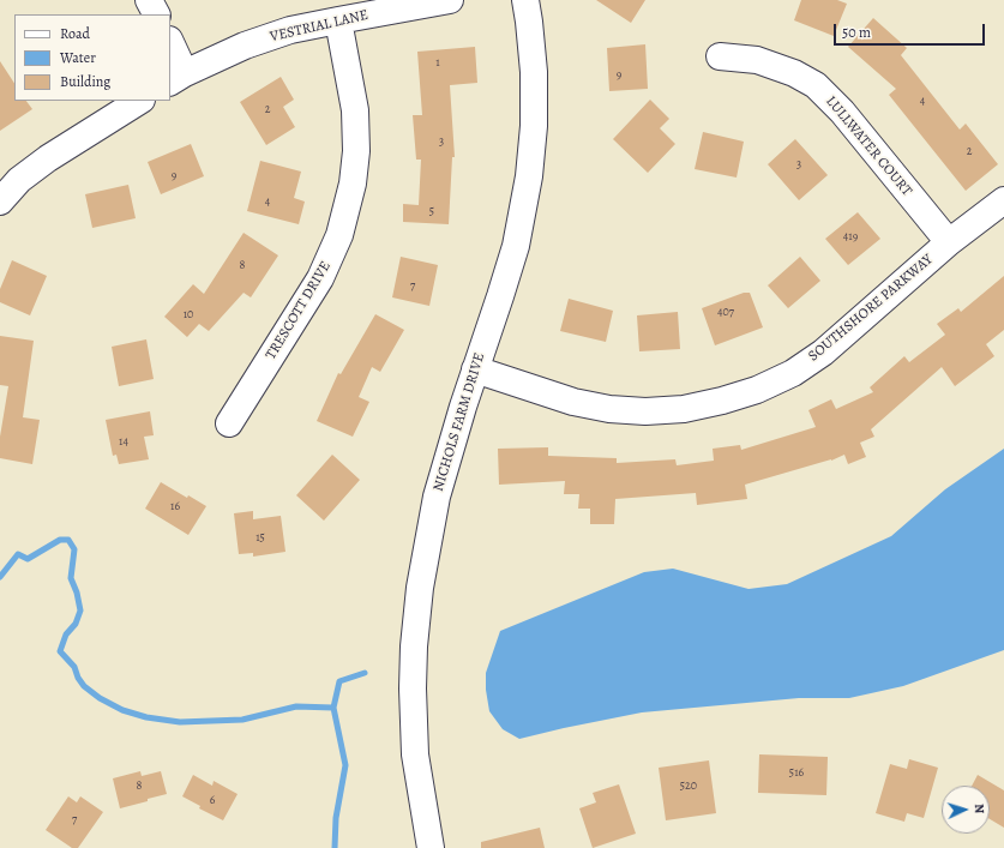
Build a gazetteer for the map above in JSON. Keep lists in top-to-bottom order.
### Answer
{
  "streets": {
    "street": [
      "VESTRIAL LANE",
      "LULLWATER COURT",
      "SOUTHSHORE PARKWAY",
      "TRESCOTT DRIVE",
      "NICHOLS FARM DRIVE"
    ]
  },
  "crossings": [
    ["VESTRIAL LANE", "TRESCOTT DRIVE"],
    ["LULLWATER COURT", "SOUTHSHORE PARKWAY"],
    ["SOUTHSHORE PARKWAY", "NICHOLS FARM DRIVE"]
  ],
  "house_numbers": [
    "1",
    "9",
    "4",
    "2",
    "3",
    "2",
    "3",
    "9",
    "4",
    "5",
    "419",
    "8",
    "7",
    "407",
    "10",
    "14",
    "16",
    "15",
    "516",
    "8",
    "520",
    "6",
    "7"
  ],
  "legend": ["Road", "Water", "Building"],
  "scale_bar": "50 m",
  "north": "right"
}
